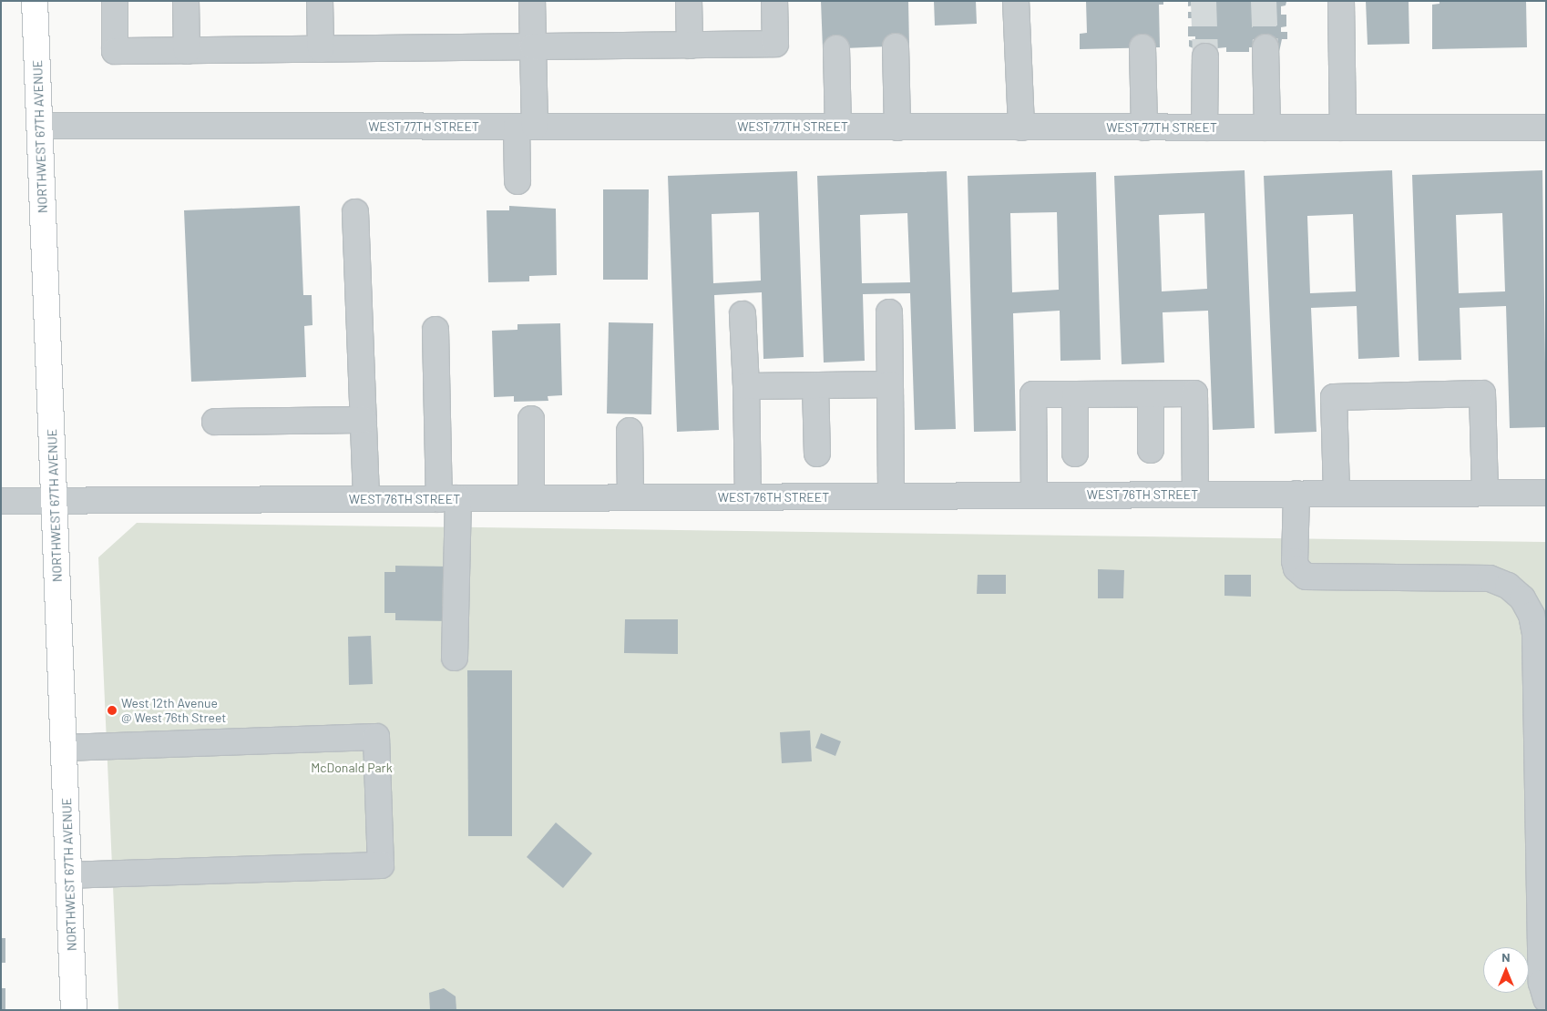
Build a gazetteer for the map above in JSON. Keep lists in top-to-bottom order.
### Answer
{
  "streets": {
    "main road": ["NORTHWEST 67TH AVENUE"],
    "street": ["WEST 77TH STREET", "WEST 76TH STREET"]
  },
  "crossings": [
    ["WEST 77TH STREET", "NORTHWEST 67TH AVENUE"],
    ["NORTHWEST 67TH AVENUE", "WEST 76TH STREET"]
  ],
  "parks": ["McDonald Park"],
  "places": ["West 12th Avenue @ West 76th Street"],
  "north": "top"
}
